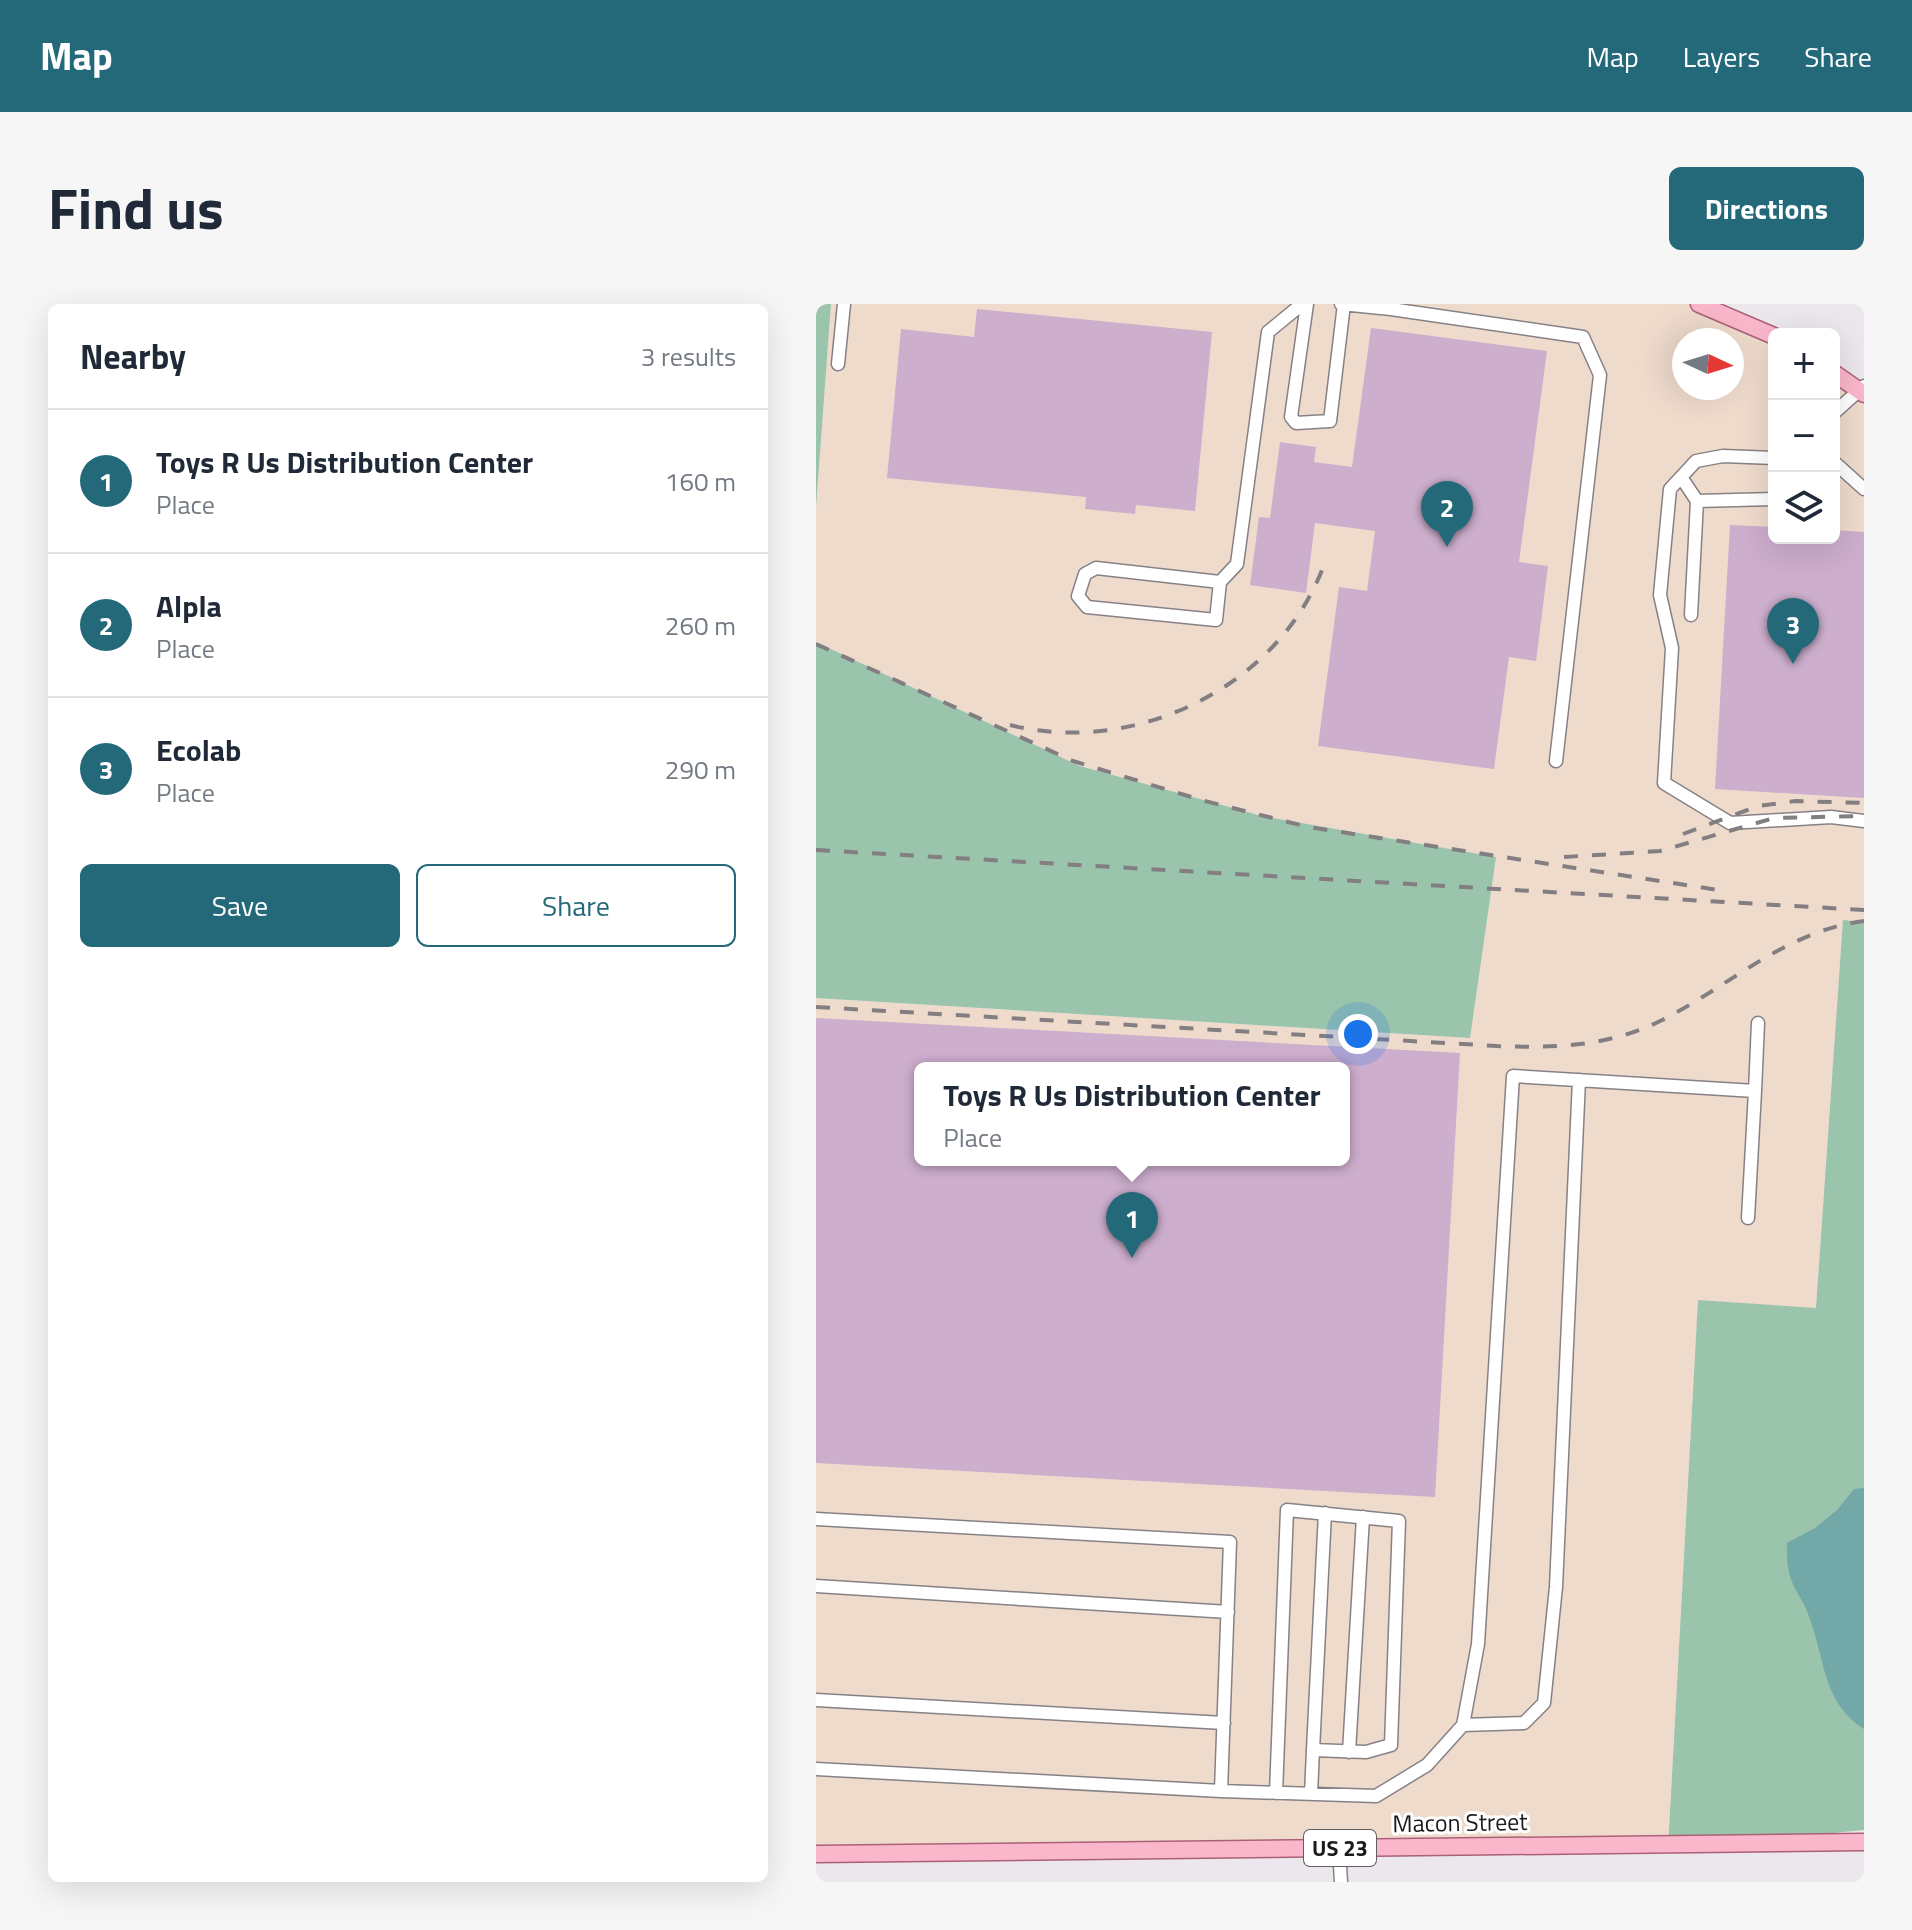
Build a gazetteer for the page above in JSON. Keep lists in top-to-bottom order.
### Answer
{
  "streets": {
    "main road": ["Macon Street", "US 23"]
  },
  "north": "right",
  "page": {
    "header": "Map",
    "nav": ["Map", "Layers", "Share"],
    "title": "Find us",
    "buttons": [
      "Directions",
      ["Save", "Share"]
    ],
    "heading": ["Nearby", "3 results"],
    "map_buttons": ["+", "−"],
    "list": [
      {
        "mark": "1",
        "name": "Toys R Us Distribution Center",
        "note": "Place",
        "value": "160 m"
      },
      {
        "mark": "2",
        "name": "Alpla",
        "note": "Place",
        "value": "260 m"
      },
      {
        "mark": "3",
        "name": "Ecolab",
        "note": "Place",
        "value": "290 m"
      }
    ],
    "pins": ["2", "3", "1"],
    "popup": ["Toys R Us Distribution Center", "Place"]
  }
}
